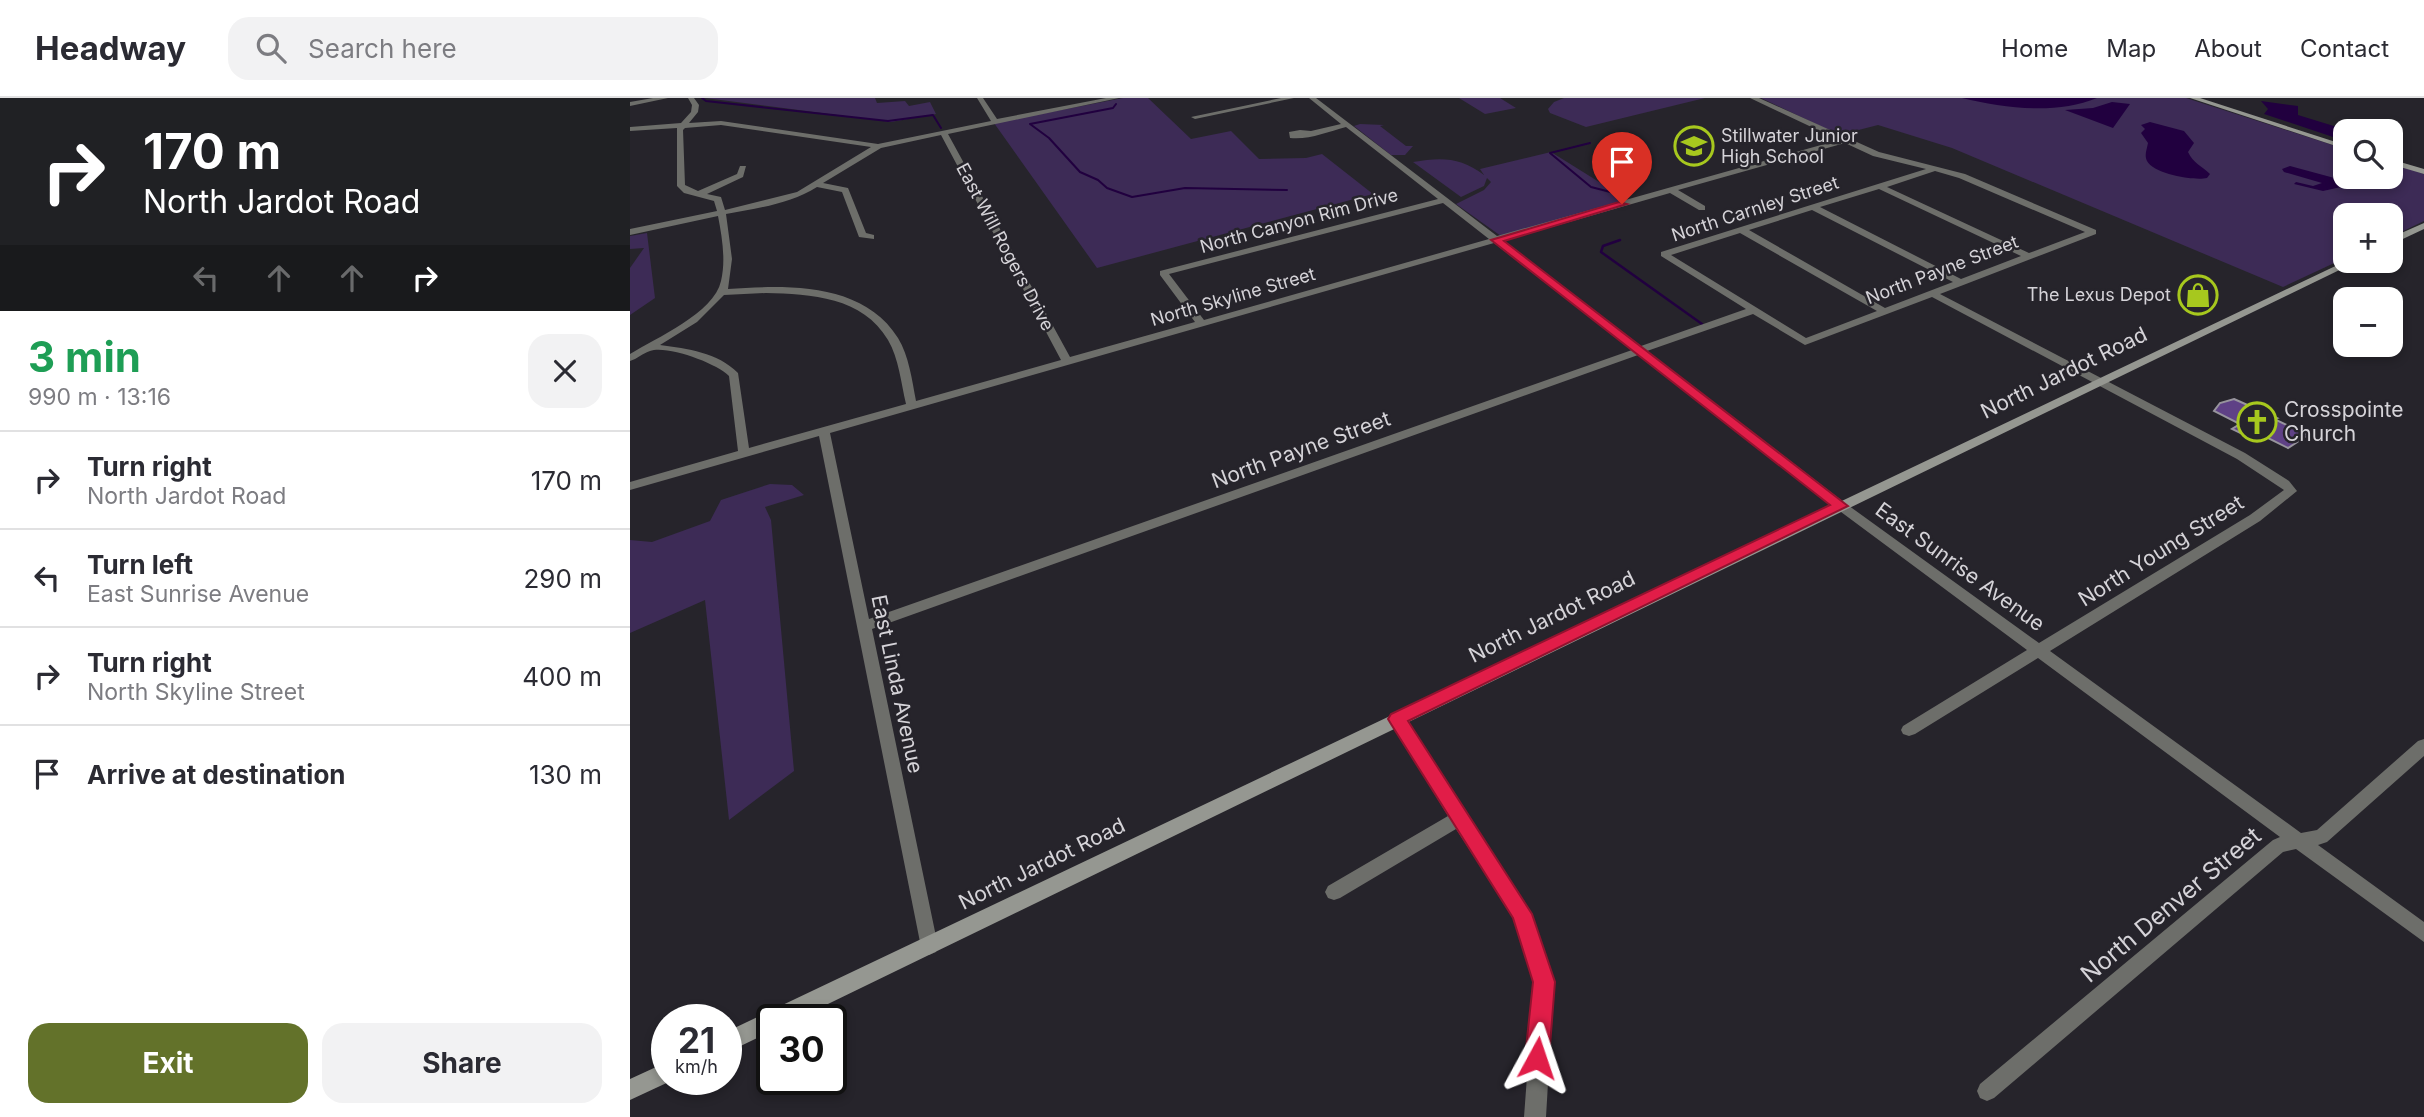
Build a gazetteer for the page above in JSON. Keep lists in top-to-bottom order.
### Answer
{
  "streets": {
    "street": [
      "North Carnley Street",
      "North Canyon Rim Drive",
      "East Will Rogers Drive",
      "North Payne Street",
      "North Skyline Street",
      "North Jardot Road",
      "North Young Street",
      "East Sunrise Avenue",
      "East Linda Avenue",
      "North Denver Street"
    ]
  },
  "crossings": [
    ["North Carnley Street", "North Payne Street"],
    ["North Canyon Rim Drive", "North Skyline Street"],
    ["North Canyon Rim Drive", "East Sunrise Avenue"],
    ["East Will Rogers Drive", "North Skyline Street"],
    ["North Payne Street", "East Sunrise Avenue"],
    ["North Payne Street", "East Linda Avenue"],
    ["North Skyline Street", "East Sunrise Avenue"],
    ["North Skyline Street", "East Linda Avenue"],
    ["North Jardot Road", "North Young Street"],
    ["North Jardot Road", "East Sunrise Avenue"],
    ["North Jardot Road", "East Linda Avenue"],
    ["North Young Street", "East Sunrise Avenue"],
    ["East Sunrise Avenue", "North Denver Street"]
  ],
  "places": {
    "school or university": ["Stillwater Junior High School"],
    "shop": ["The Lexus Depot"],
    "church": ["Crosspointe Church"]
  },
  "page": {
    "header": "Headway",
    "search": "Search here",
    "nav": [
      "Home",
      "Map",
      "About",
      "Contact"
    ],
    "turn": ["170 m", "North Jardot Road"],
    "map_buttons": ["+", "−"],
    "heading": ["3 min", "990 m · 13:16"],
    "list": [
      {
        "name": "Turn right",
        "note": "North Jardot Road",
        "value": "170 m"
      },
      {
        "name": "Turn left",
        "note": "East Sunrise Avenue",
        "value": "290 m"
      },
      {
        "name": "Turn right",
        "note": "North Skyline Street",
        "value": "400 m"
      },
      {
        "name": "Arrive at destination",
        "value": "130 m"
      }
    ],
    "speed": "21 km/h",
    "limit": "30",
    "buttons": ["Exit", "Share"]
  }
}
